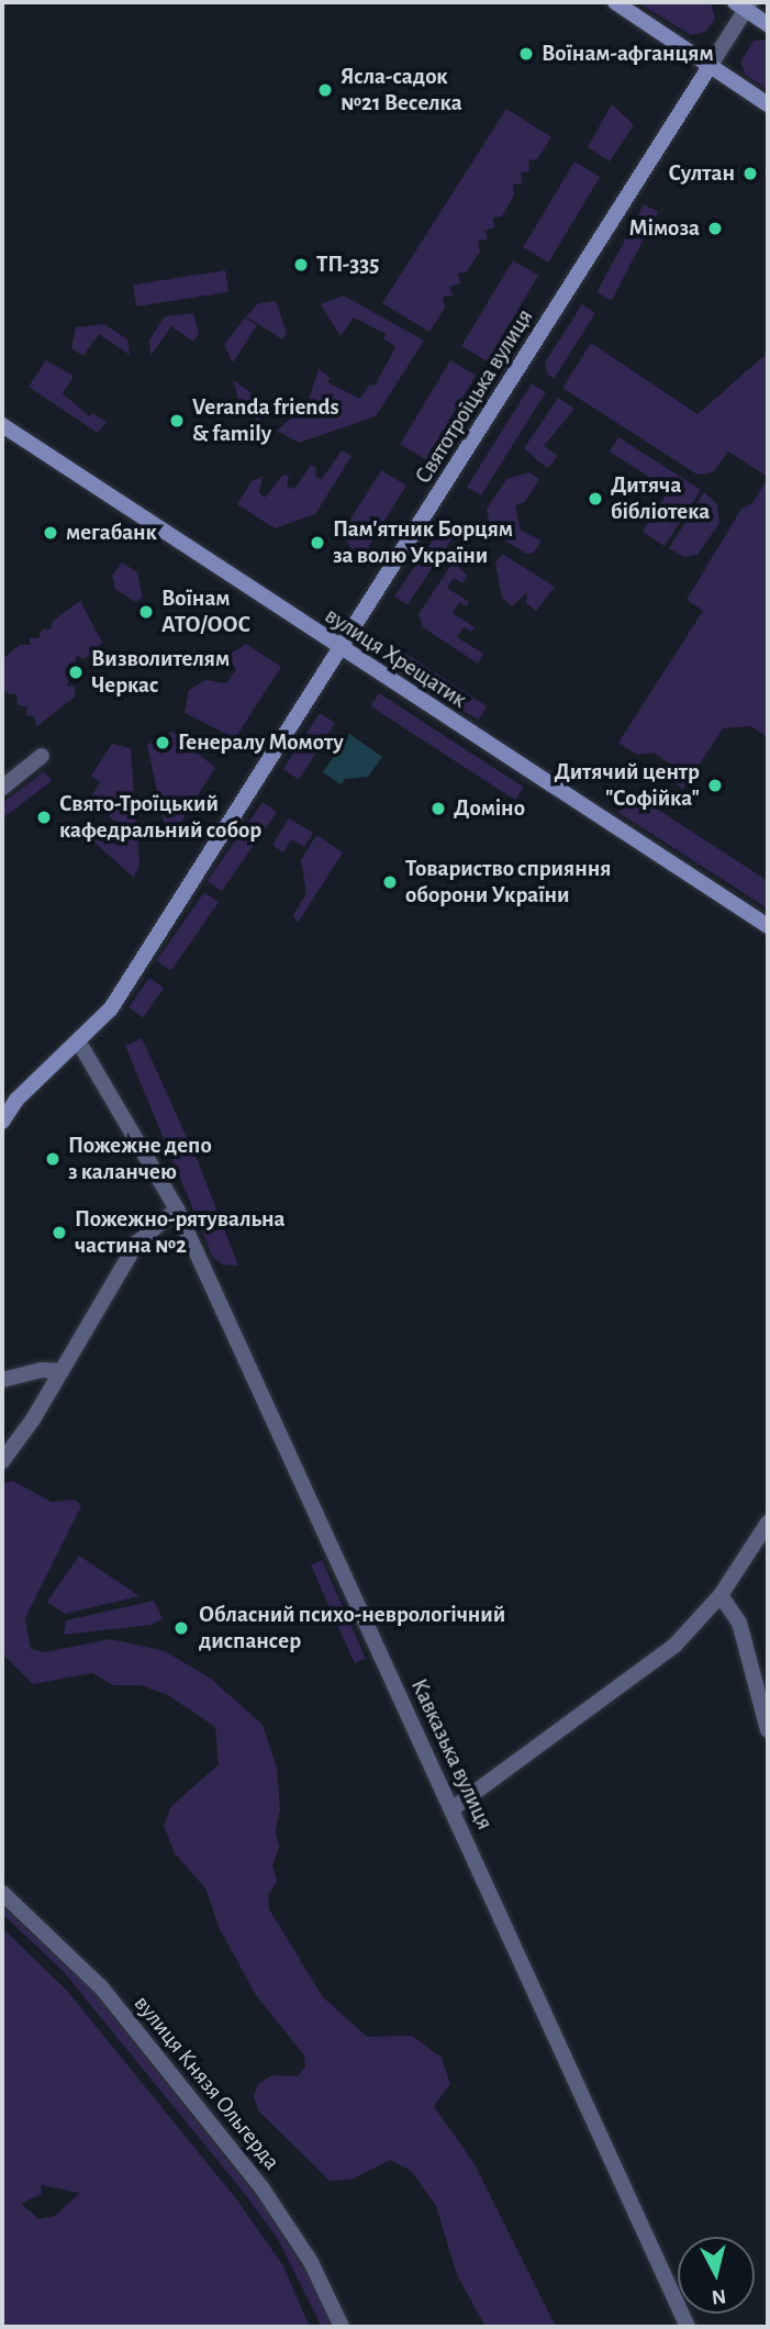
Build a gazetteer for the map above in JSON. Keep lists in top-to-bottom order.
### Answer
{
  "streets": {
    "street": [
      "Святотроїцька вулиця",
      "вулиця Хрещатик",
      "Кавказька вулиця",
      "вулиця Князя Ольгерда"
    ]
  },
  "crossings": [
    ["Святотроїцька вулиця", "вулиця Хрещатик"],
    ["Святотроїцька вулиця", "Кавказька вулиця"]
  ],
  "places": [
    "Воїнам-афганцям",
    "Ясла-садок №21 Веселка",
    "Султан",
    "Мімоза",
    "ТП-335",
    "Veranda friends & family",
    "Дитяча бібліотека",
    "мегабанк",
    "Пам'ятник Борцям за волю України",
    "Воїнам АТО/ООС",
    "Визволителям Черкас",
    "Генералу Момоту",
    "Дитячий центр \"Софійка\"",
    "Доміно",
    "Свято-Троїцький кафедральний собор",
    "Товариство сприяння оборони України",
    "Пожежне депо з каланчею",
    "Пожежно-рятувальна частина №2",
    "Обласний психо-неврологічний диспансер"
  ],
  "north": "bottom"
}
